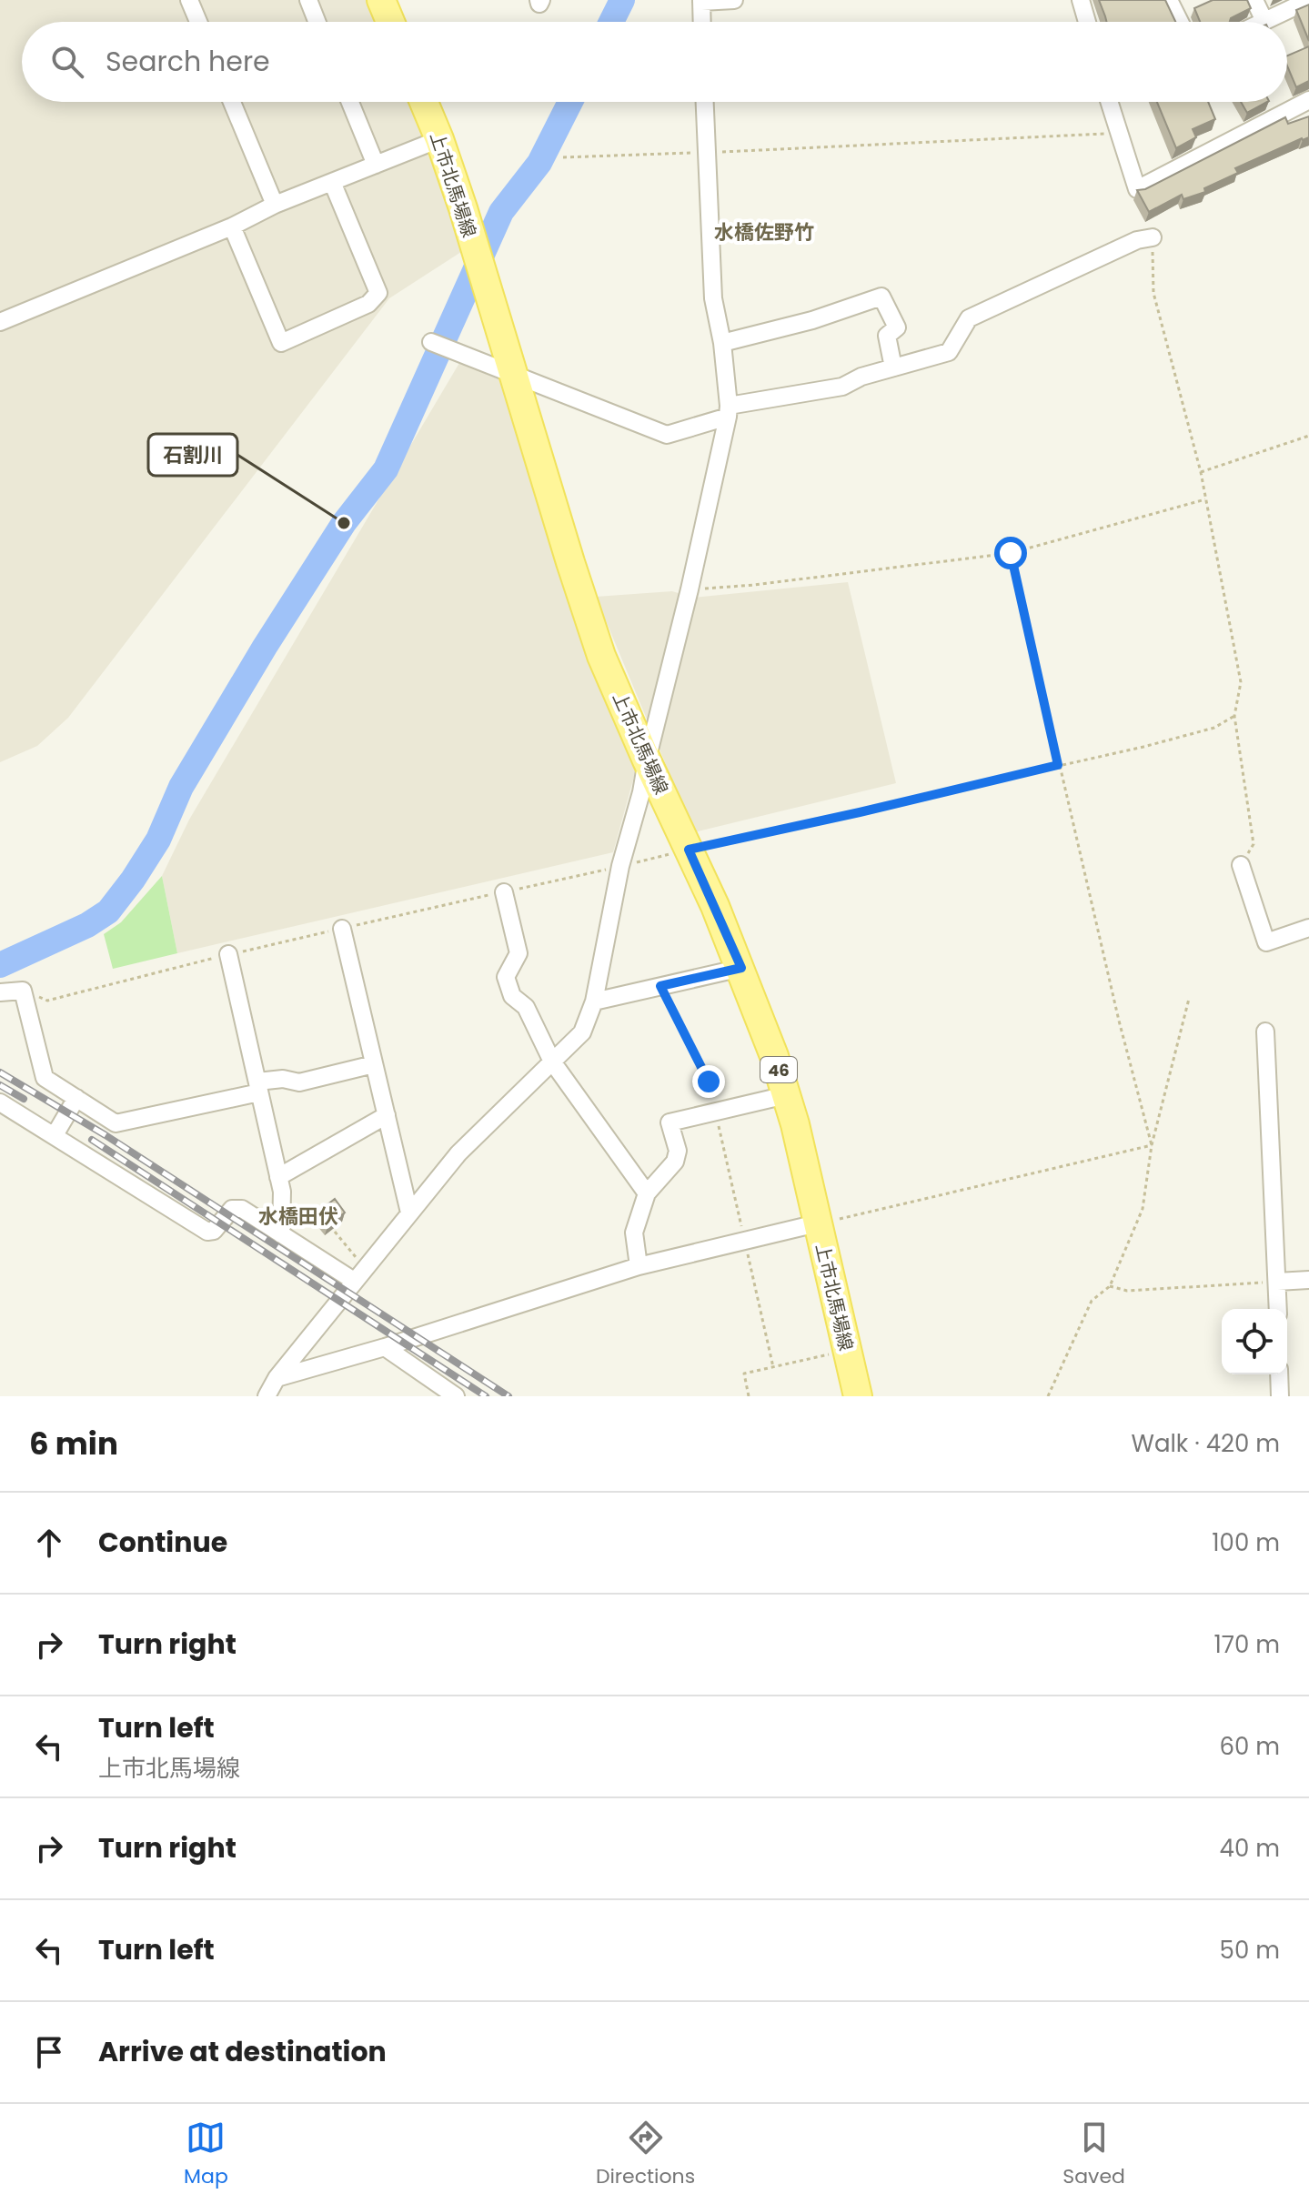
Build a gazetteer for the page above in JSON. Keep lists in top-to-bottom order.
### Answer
{
  "streets": {
    "main road": ["上市北馬場線", "46"]
  },
  "districts": ["水橋佐野竹", "水橋田伏"],
  "places": ["石割川"],
  "page": {
    "search": "Search here",
    "heading": ["6 min", "Walk · 420 m"],
    "list": [
      ["Continue", "100 m"],
      ["Turn right", "170 m"],
      ["Turn left", "上市北馬場線", "60 m"],
      ["Turn right", "40 m"],
      ["Turn left", "50 m"],
      "Arrive at destination"
    ],
    "nav": ["Map", "Directions", "Saved"]
  }
}
